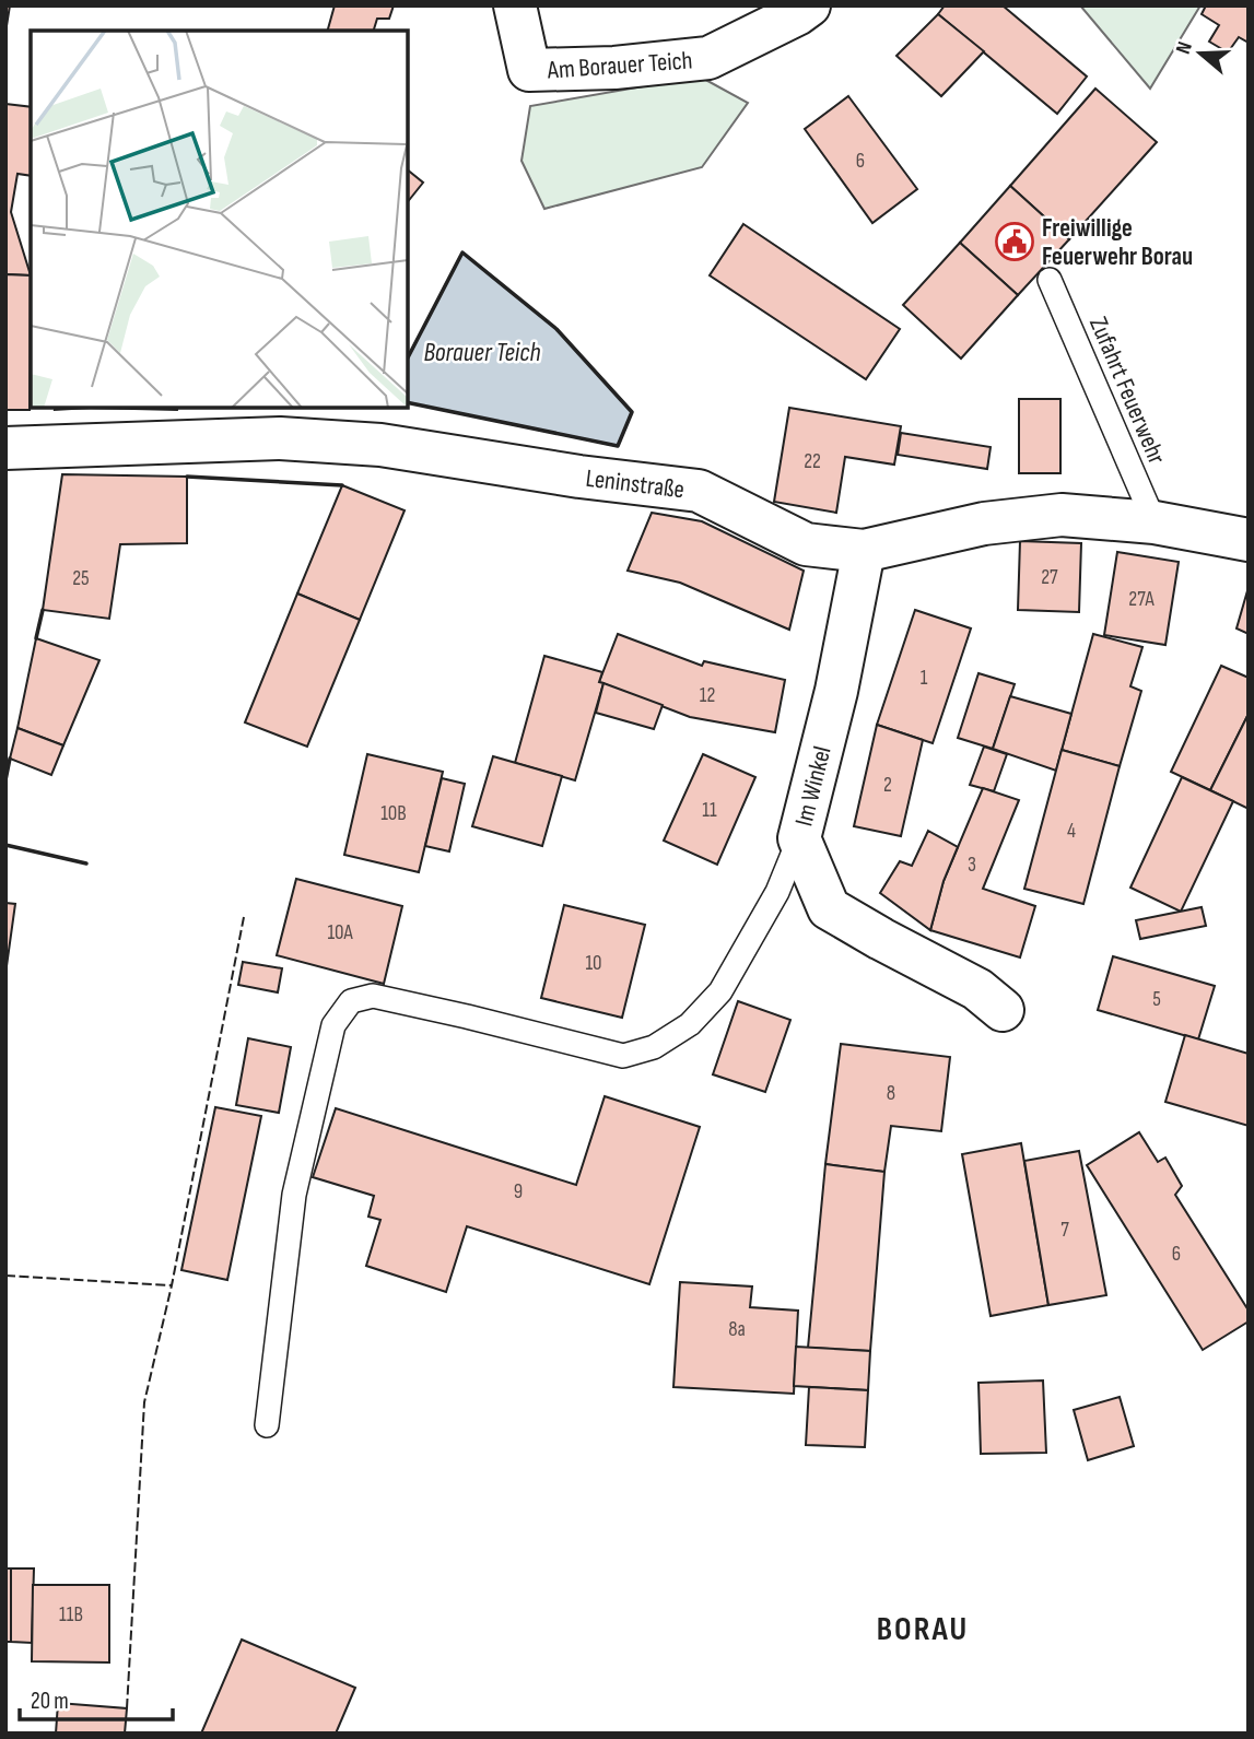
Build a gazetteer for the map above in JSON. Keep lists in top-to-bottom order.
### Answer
{
  "streets": {
    "street": ["Am Borauer Teich", "Leninstraße", "Im Winkel"],
    "lane": ["Zufahrt Feuerwehr"]
  },
  "crossings": [
    ["Zufahrt Feuerwehr", "Leninstraße"],
    ["Leninstraße", "Im Winkel"]
  ],
  "districts": ["BORAU"],
  "water": ["Borauer Teich"],
  "places": {
    "public building": ["Freiwillige Feuerwehr Borau"]
  },
  "house_numbers": [
    "6",
    "22",
    "27",
    "25",
    "27A",
    "1",
    "12",
    "2",
    "11",
    "10B",
    "4",
    "3",
    "10A",
    "10",
    "5",
    "8",
    "9",
    "7",
    "6",
    "8a",
    "11B"
  ],
  "scale_bar": "20 m",
  "north": "left"
}
